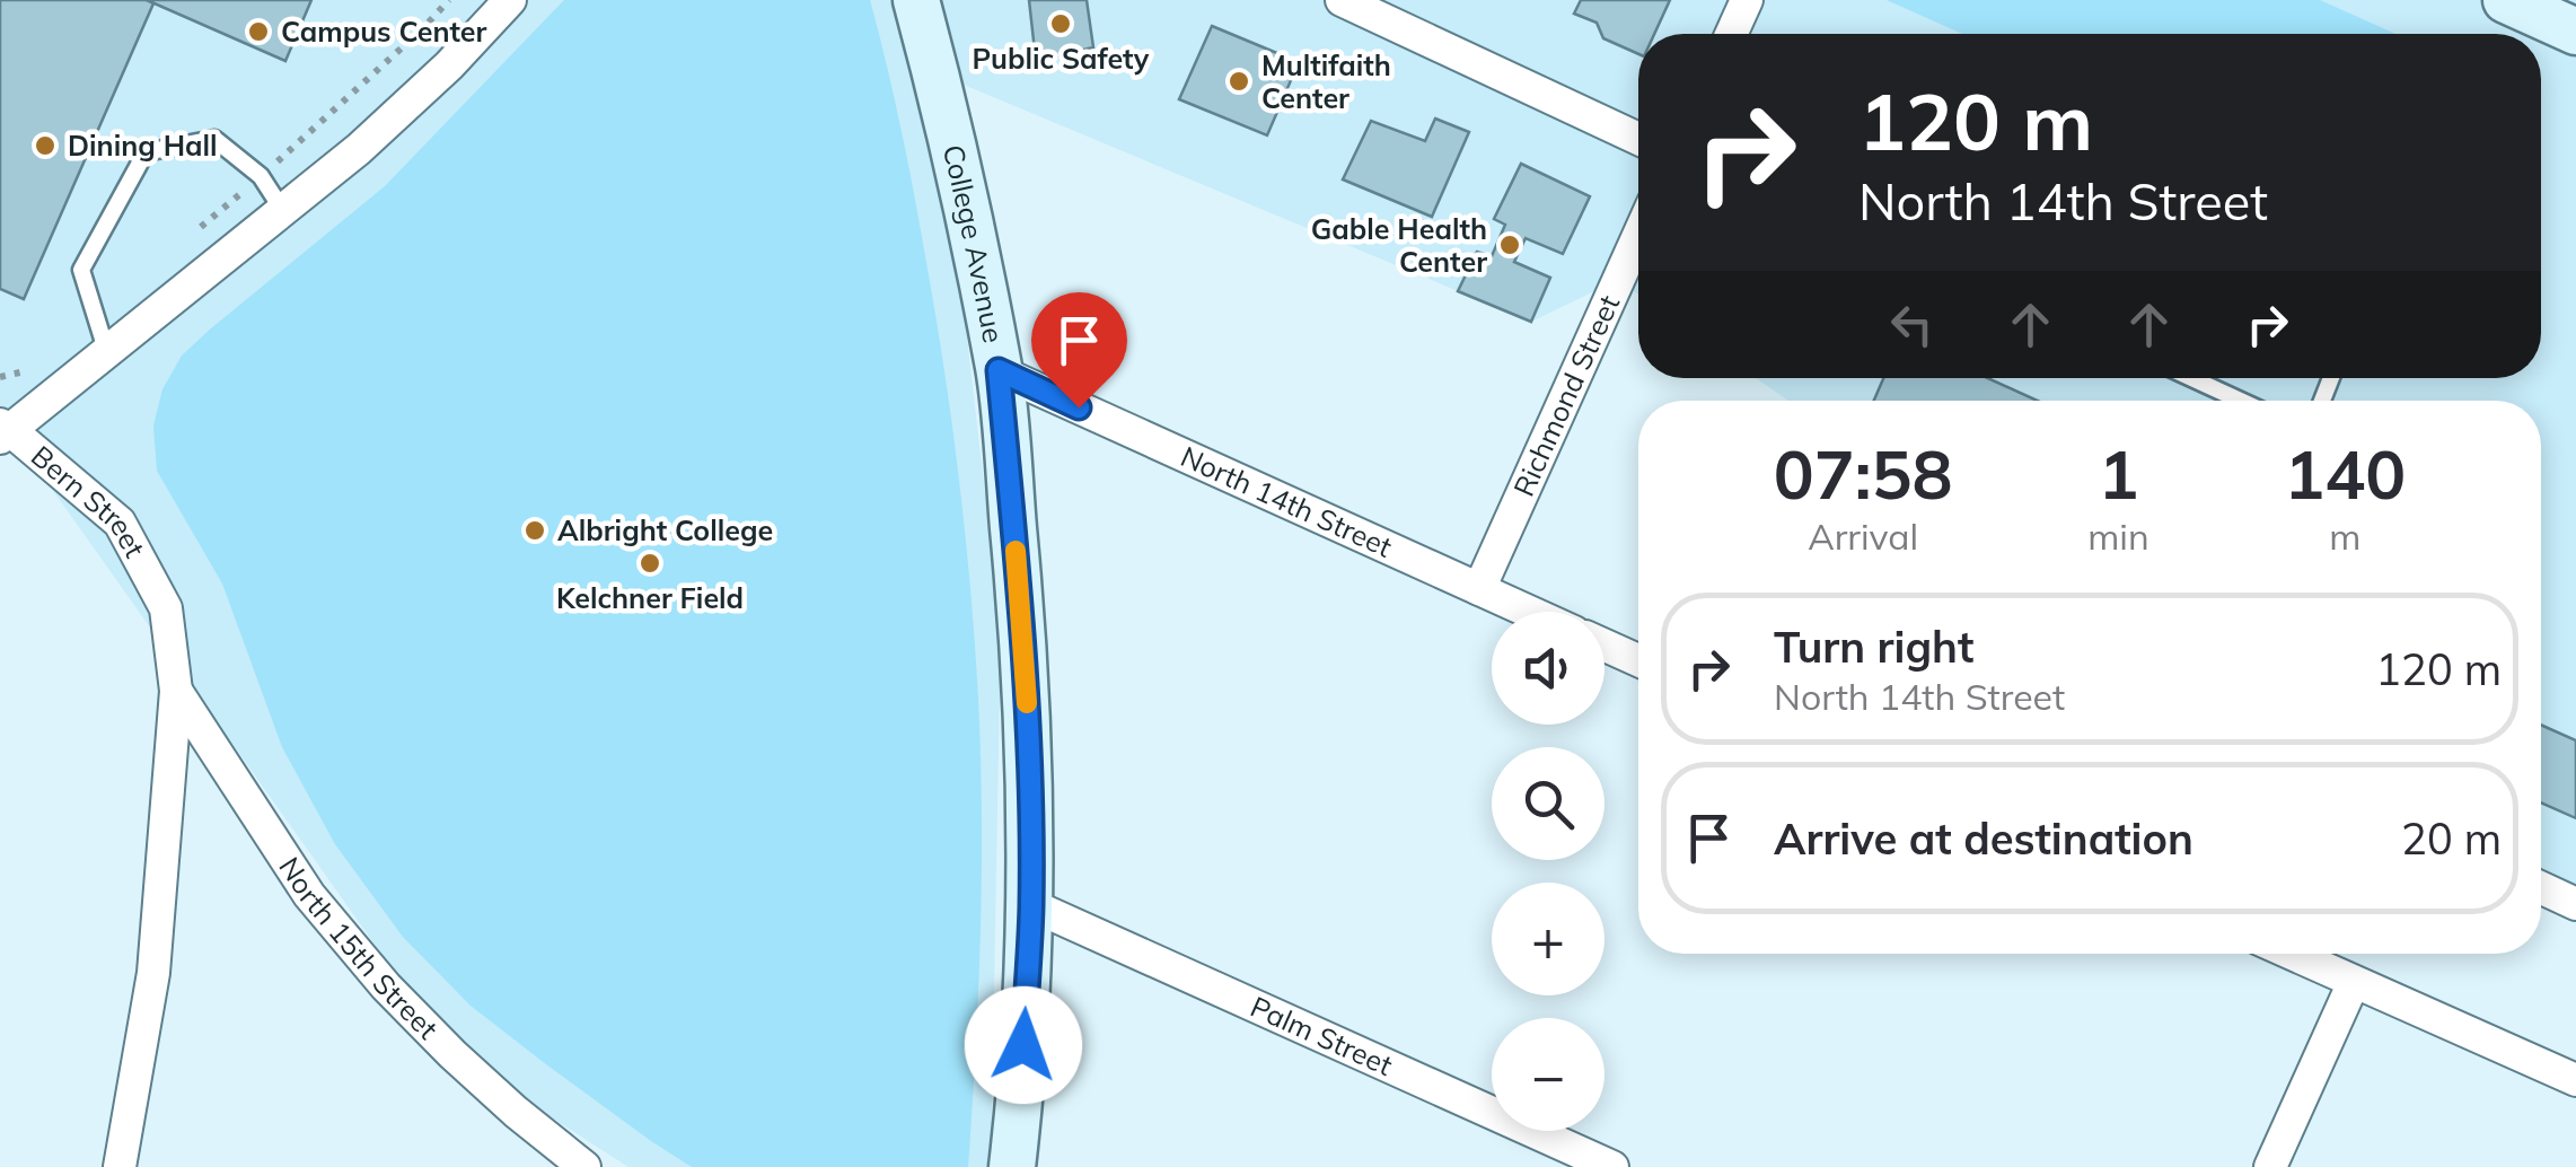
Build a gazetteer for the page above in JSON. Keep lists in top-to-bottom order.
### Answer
{
  "streets": {
    "street": [
      "College Avenue",
      "Richmond Street",
      "North 14th Street",
      "Bern Street",
      "North 15th Street",
      "Palm Street"
    ]
  },
  "crossings": [
    ["College Avenue", "North 14th Street"],
    ["College Avenue", "Palm Street"],
    ["Richmond Street", "North 14th Street"],
    ["Bern Street", "North 15th Street"]
  ],
  "places": [
    "Public Safety",
    "Campus Center",
    "Multifaith Center",
    "Dining Hall",
    "Gable Health Center",
    "Albright College",
    "Kelchner Field"
  ],
  "page": {
    "turn": ["120 m", "North 14th Street"],
    "eta": [
      "07:58",
      "Arrival",
      "1",
      "min",
      "140",
      "m"
    ],
    "list": [
      {
        "name": "Turn right",
        "note": "North 14th Street",
        "value": "120 m"
      },
      {
        "name": "Arrive at destination",
        "value": "20 m"
      }
    ],
    "map_buttons": ["+", "−"]
  }
}
